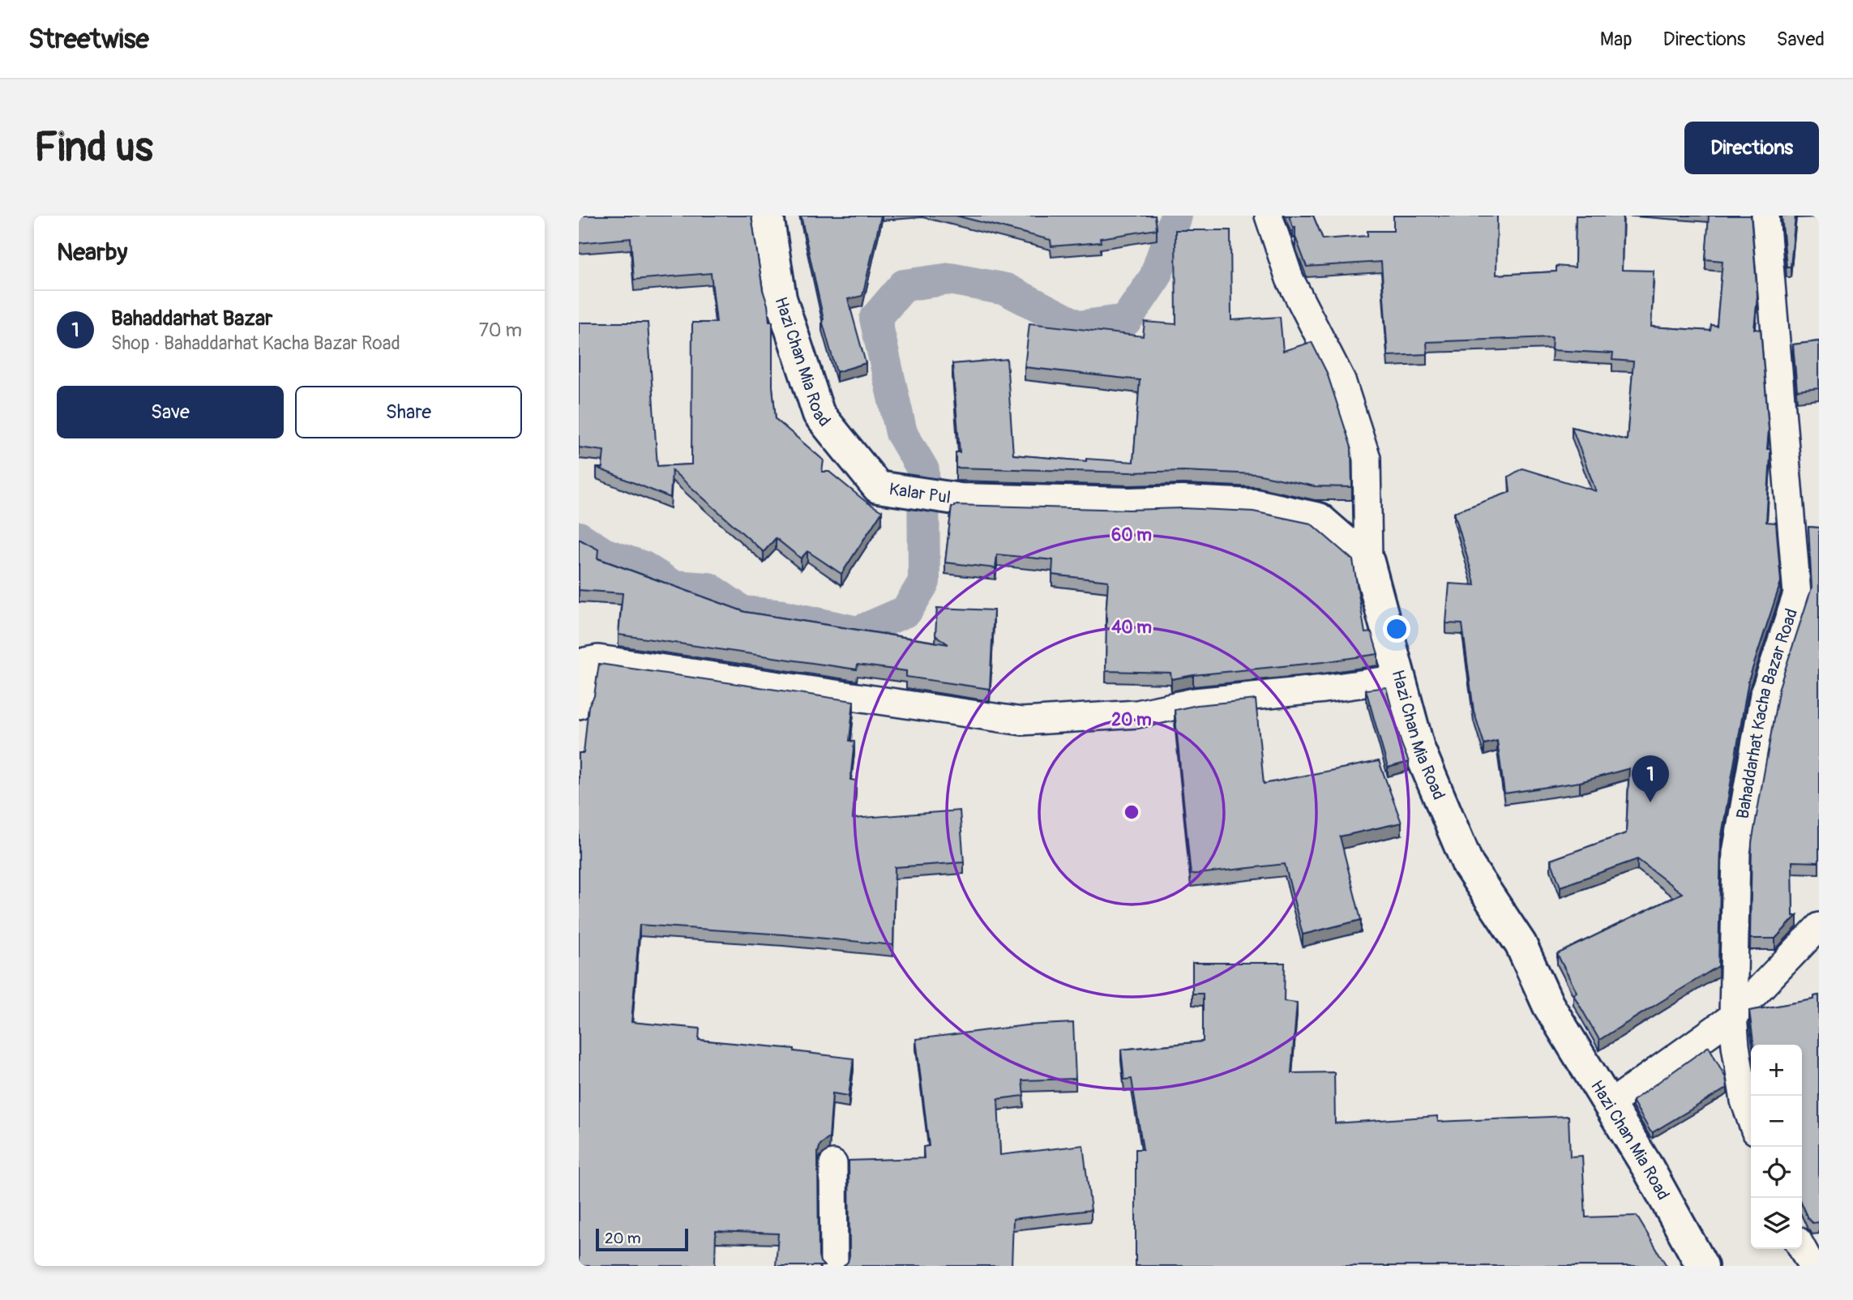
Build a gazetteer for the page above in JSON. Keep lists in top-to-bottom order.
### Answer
{
  "streets": {
    "street": ["Hazi Chan Mia Road", "Kalar Pul", "Bahaddarhat Kacha Bazar Road"]
  },
  "crossings": [
    ["Hazi Chan Mia Road", "Kalar Pul"]
  ],
  "scale_bar": "20 m",
  "page": {
    "header": "Streetwise",
    "nav": ["Map", "Directions", "Saved"],
    "buttons": [
      "Directions",
      ["Save", "Share"]
    ],
    "title": "Find us",
    "heading": "Nearby",
    "list": [
      {
        "mark": "1",
        "name": "Bahaddarhat Bazar",
        "note": "Shop · Bahaddarhat Kacha Bazar Road",
        "value": "70 m"
      }
    ],
    "pins": "1",
    "map_buttons": ["+", "−"],
    "scale": "20 m"
  },
  "rings": ["60 m", "40 m", "20 m"]
}
